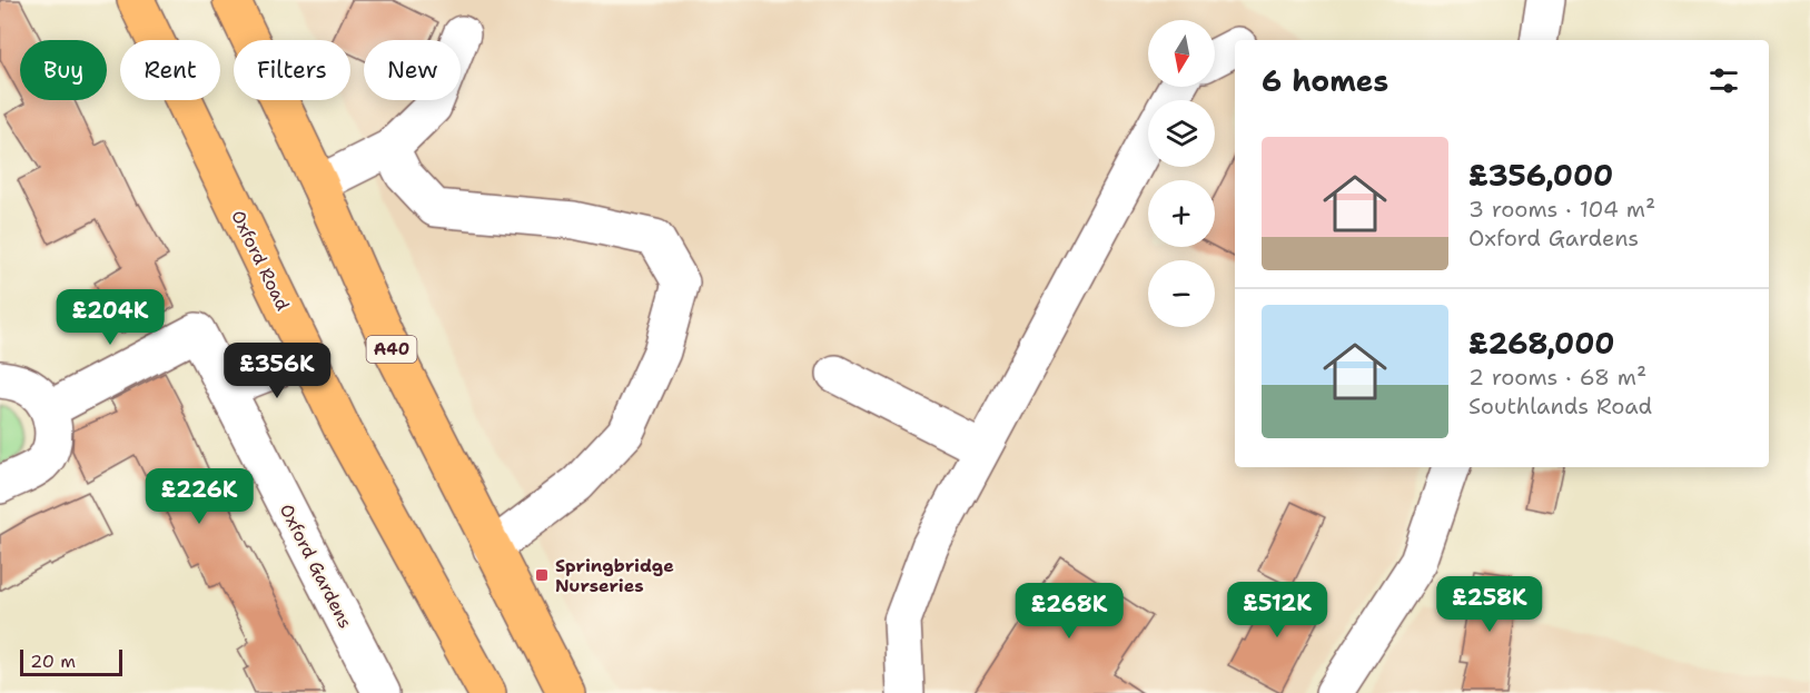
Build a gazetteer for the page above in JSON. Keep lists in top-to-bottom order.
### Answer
{
  "streets": {
    "highway": ["Oxford Road", "A40"],
    "street": ["Oxford Gardens"]
  },
  "places": {
    "transit": ["Springbridge Nurseries"]
  },
  "scale_bar": "20 m",
  "north": "bottom",
  "page": {
    "map_buttons": ["+", "−"],
    "chip": [
      "Buy",
      "Rent",
      "Filters",
      "New"
    ],
    "heading": "6 homes",
    "list": [
      {
        "name": "£356,000",
        "note": "3 rooms · 104 m² · Oxford Gardens"
      },
      {
        "name": "£268,000",
        "note": "2 rooms · 68 m² · Southlands Road"
      }
    ],
    "price": [
      "£204K",
      "£356K",
      "£226K",
      "£258K",
      "£512K",
      "£268K"
    ],
    "scale": "20 m"
  }
}
